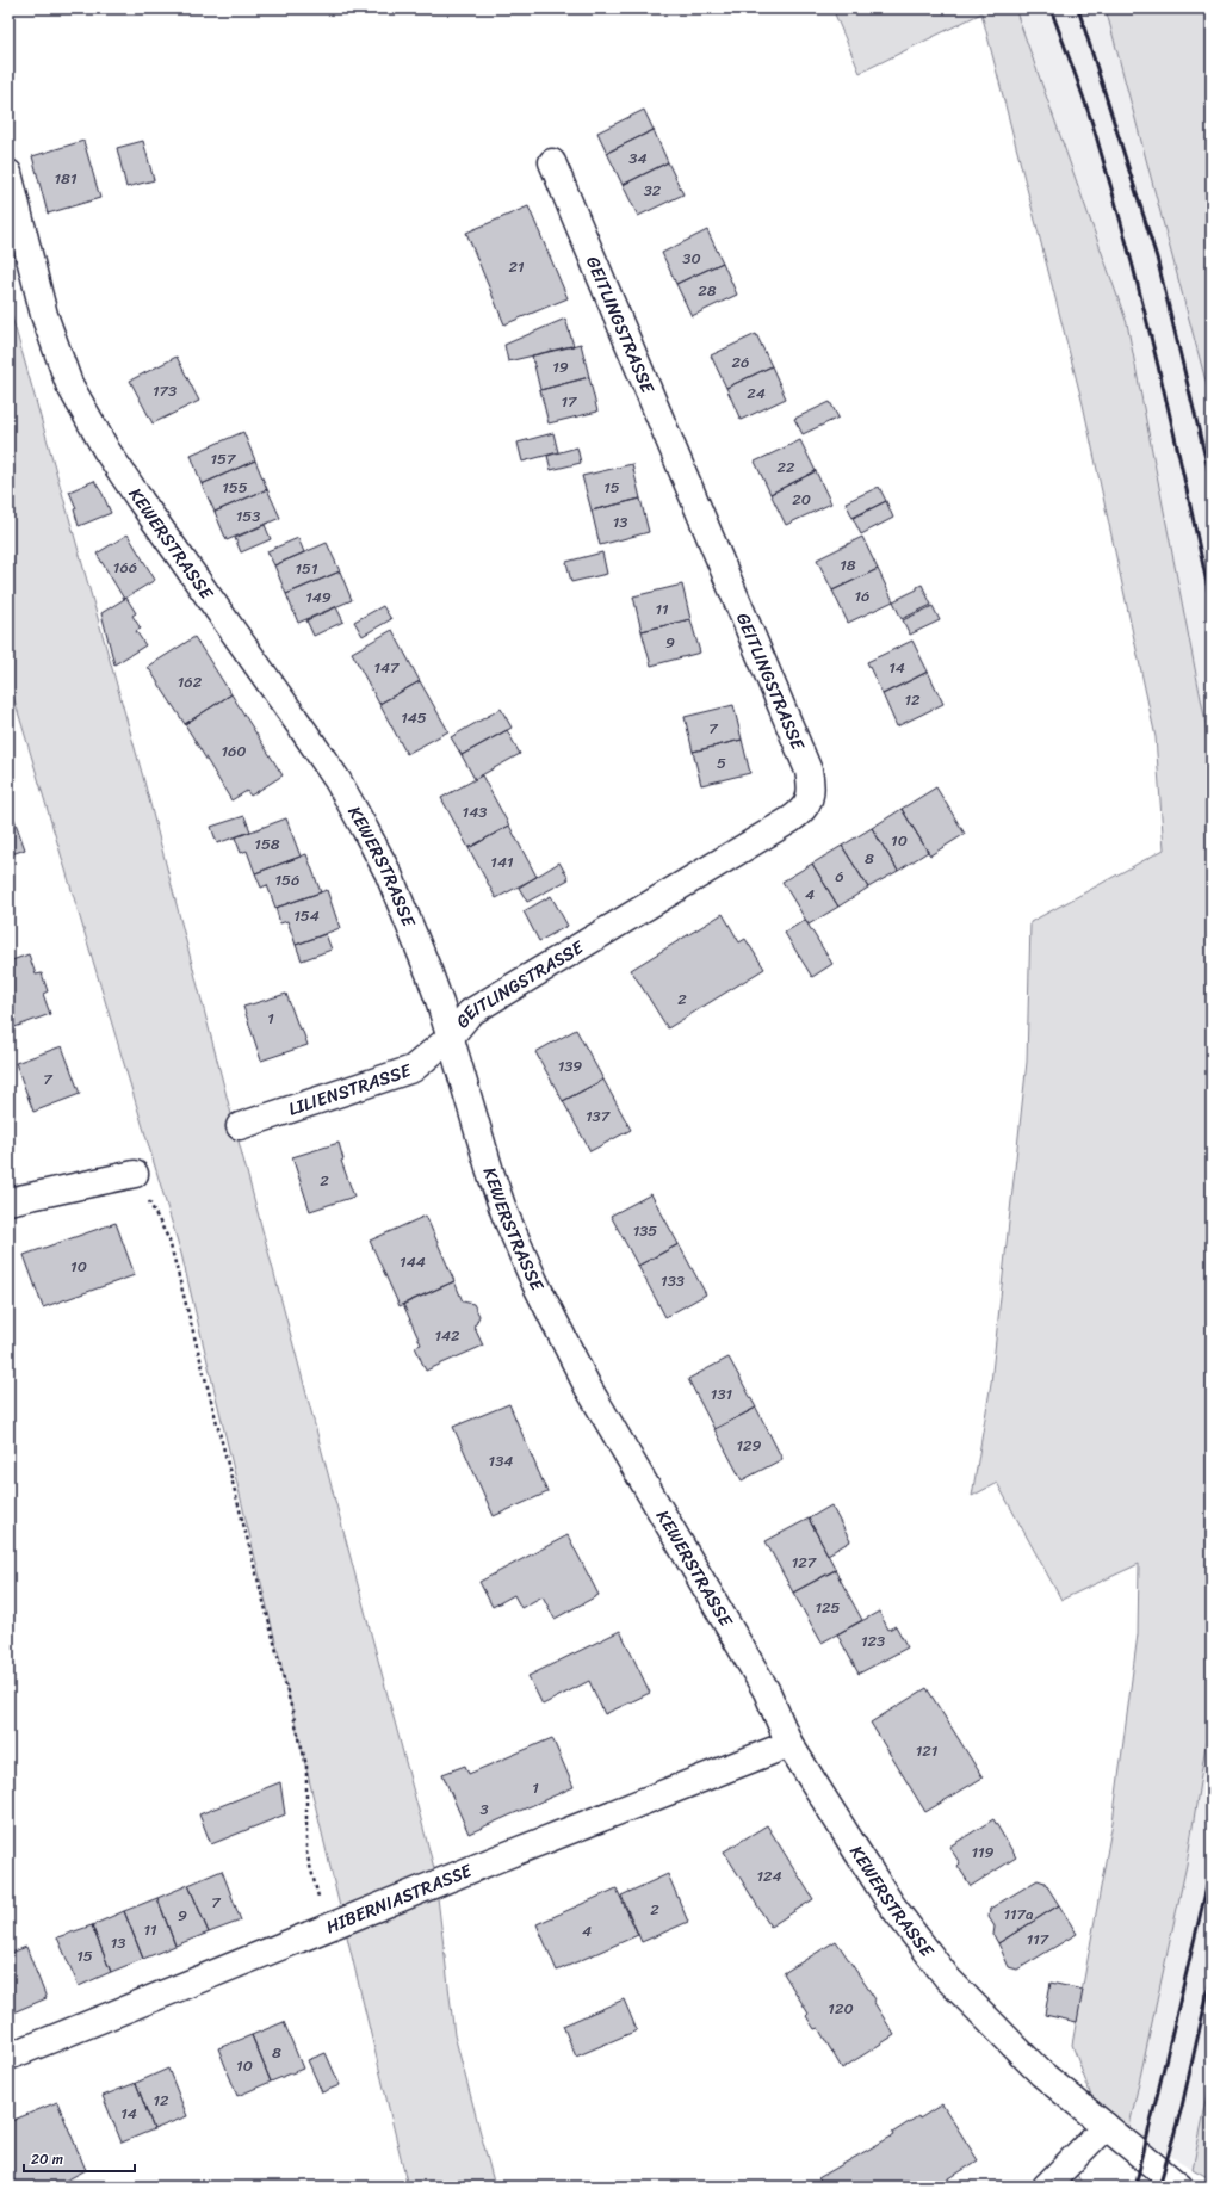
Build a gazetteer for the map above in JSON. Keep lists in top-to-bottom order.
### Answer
{
  "streets": {
    "street": [
      "GEITLINGSTRASSE",
      "KEWERSTRASSE",
      "LILIENSTRASSE",
      "HIBERNIASTRASSE"
    ]
  },
  "crossings": [
    ["GEITLINGSTRASSE", "KEWERSTRASSE"],
    ["GEITLINGSTRASSE", "LILIENSTRASSE"],
    ["KEWERSTRASSE", "LILIENSTRASSE"],
    ["KEWERSTRASSE", "HIBERNIASTRASSE"]
  ],
  "house_numbers": [
    "34",
    "181",
    "32",
    "30",
    "21",
    "28",
    "26",
    "19",
    "173",
    "24",
    "17",
    "157",
    "22",
    "155",
    "15",
    "20",
    "153",
    "13",
    "18",
    "166",
    "151",
    "16",
    "149",
    "11",
    "9",
    "147",
    "14",
    "162",
    "12",
    "145",
    "7",
    "160",
    "5",
    "143",
    "10",
    "158",
    "8",
    "141",
    "6",
    "156",
    "4",
    "154",
    "2",
    "1",
    "139",
    "7",
    "137",
    "2",
    "135",
    "144",
    "10",
    "133",
    "142",
    "131",
    "129",
    "134",
    "127",
    "125",
    "123",
    "121",
    "1",
    "3",
    "119",
    "124",
    "7",
    "2",
    "117a",
    "9",
    "11",
    "4",
    "117",
    "13",
    "15",
    "120",
    "8",
    "10",
    "12",
    "14"
  ],
  "scale_bar": "20 m"
}
